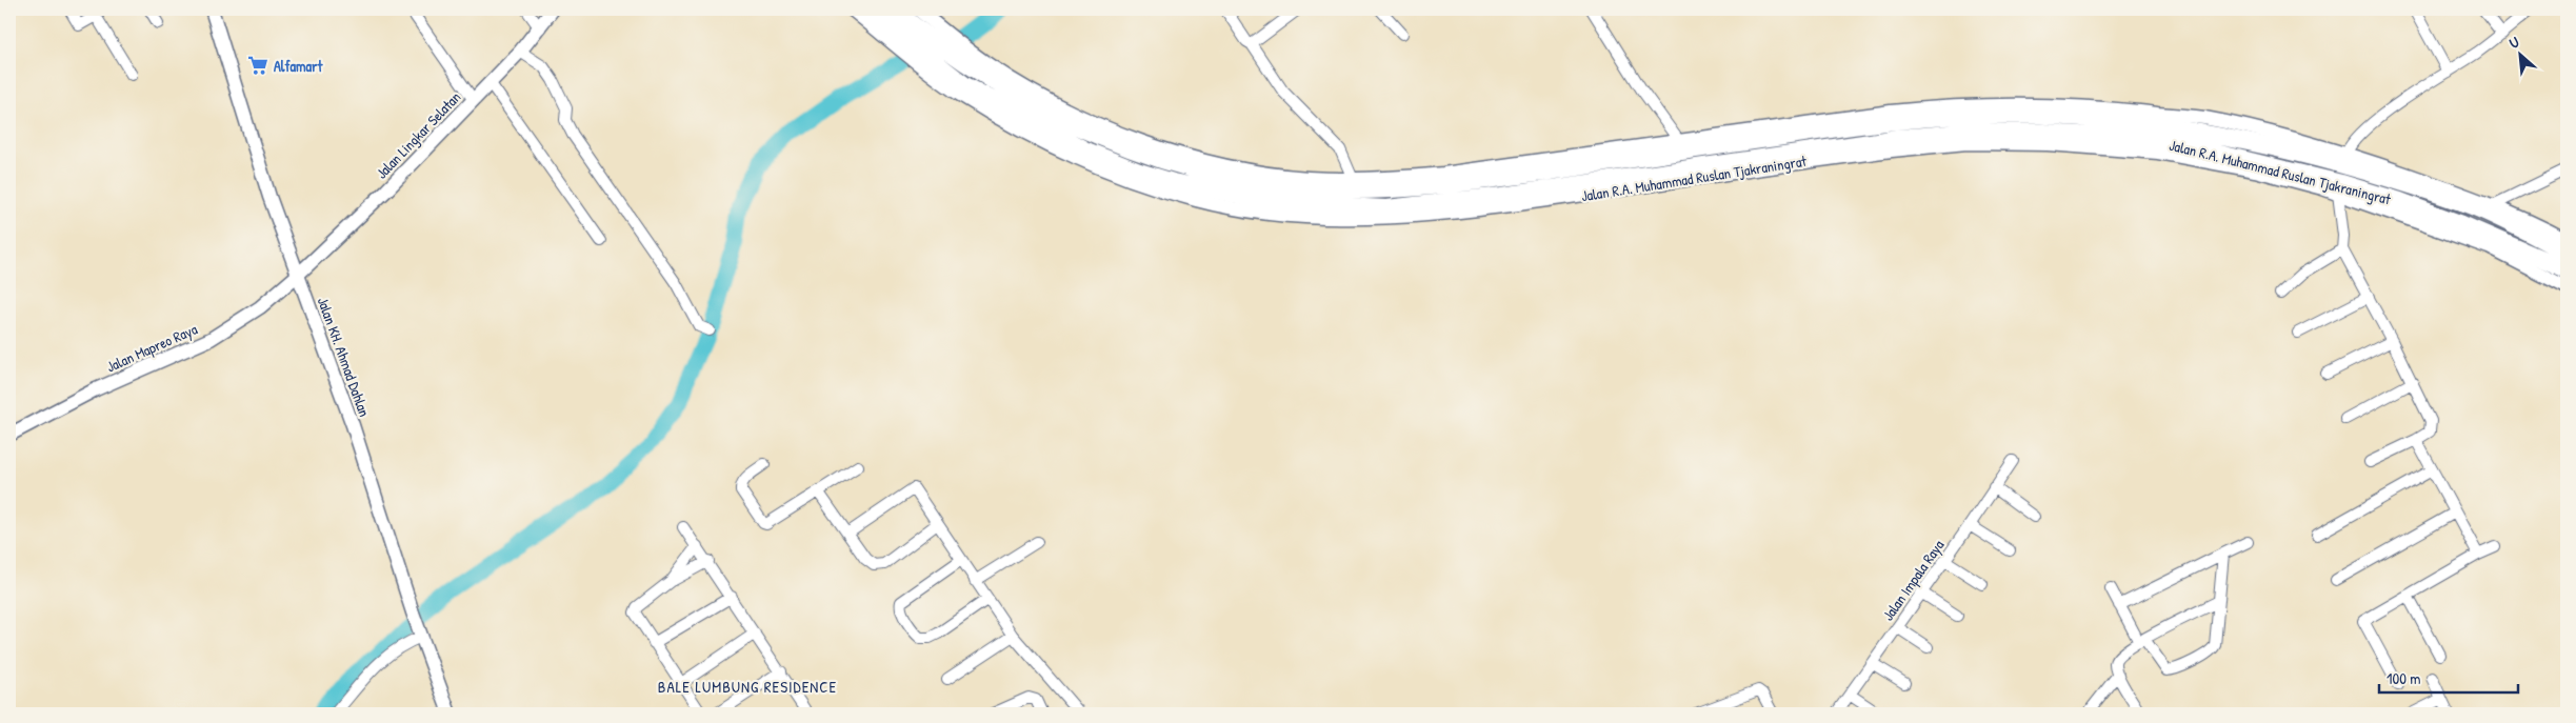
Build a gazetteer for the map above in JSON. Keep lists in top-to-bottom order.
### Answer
{
  "streets": {
    "highway": ["Jalan R.A. Muhammad Ruslan Tjakraningrat"],
    "street": [
      "Jalan Lingkar Selatan",
      "Jalan Mapreo Raya",
      "Jalan KH. Ahmad Dahlan",
      "Jalan Impala Raya"
    ]
  },
  "crossings": [
    ["Jalan Lingkar Selatan", "Jalan Mapreo Raya"],
    ["Jalan Lingkar Selatan", "Jalan KH. Ahmad Dahlan"],
    ["Jalan Mapreo Raya", "Jalan KH. Ahmad Dahlan"]
  ],
  "districts": ["BALE LUMBUNG RESIDENCE"],
  "places": {
    "supermarket": ["Alfamart"]
  },
  "scale_bar": "100 m",
  "north": "top left"
}
